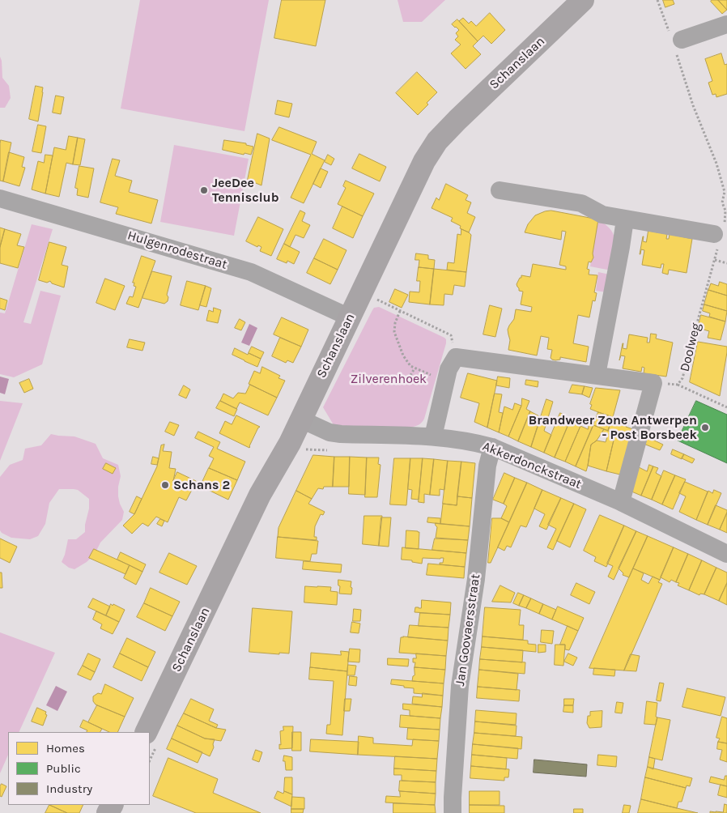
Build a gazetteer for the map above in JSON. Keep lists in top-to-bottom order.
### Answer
{
  "streets": {
    "street": [
      "Schanslaan",
      "Hulgenrodestraat",
      "Akkerdonckstraat",
      "Jan Goovaersstraat"
    ],
    "path": ["Doolweg"]
  },
  "crossings": [
    ["Schanslaan", "Hulgenrodestraat"],
    ["Schanslaan", "Akkerdonckstraat"],
    ["Akkerdonckstraat", "Jan Goovaersstraat"]
  ],
  "parks": ["Zilverenhoek"],
  "places": ["JeeDee Tennisclub", "Brandweer Zone Antwerpen - Post Borsbeek", "Schans 2"],
  "legend": ["Homes", "Public", "Industry"]
}
